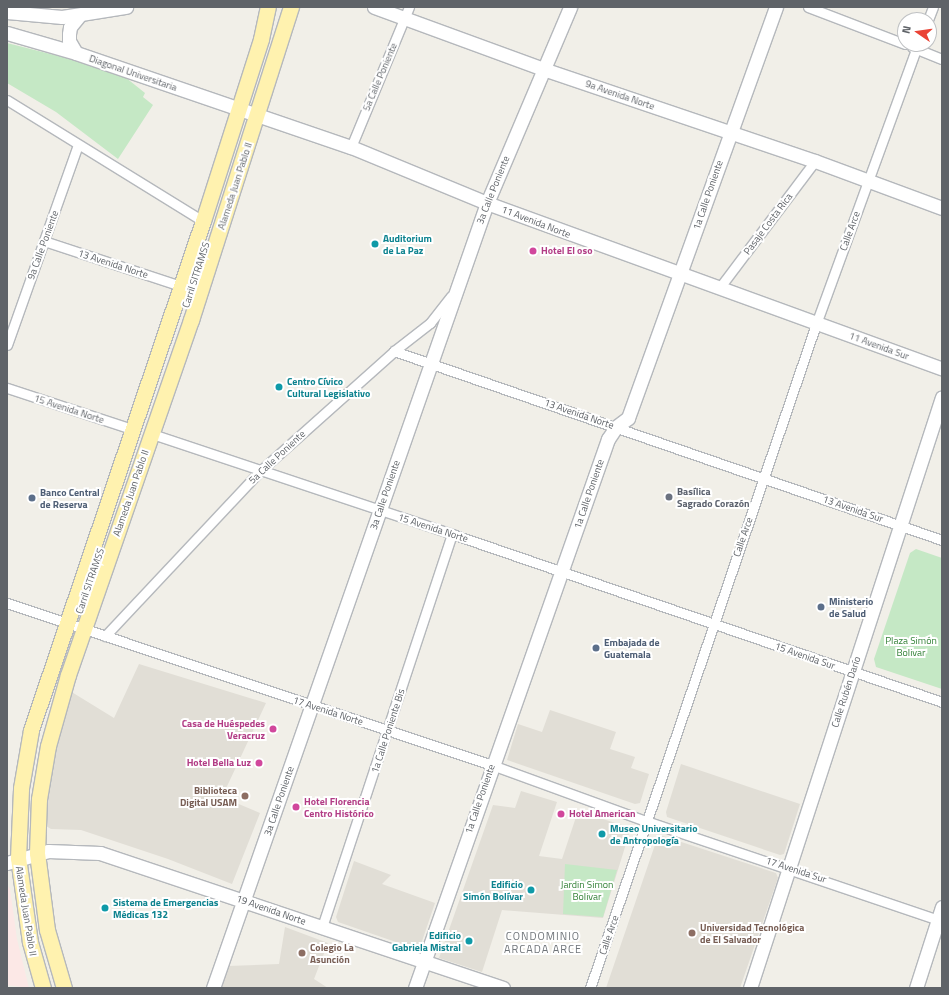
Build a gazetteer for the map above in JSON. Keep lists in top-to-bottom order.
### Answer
{
  "streets": {
    "main road": [
      "Diagonal Universitaria",
      "9a Avenida Norte",
      "Alameda Juan Pablo II",
      "3a Calle Poniente",
      "1a Calle Poniente",
      "11 Avenida Norte",
      "Carril SITRAMSS",
      "11 Avenida Sur",
      "Calle Rubén Darío",
      "19 Avenida Norte"
    ],
    "street": [
      "5a Calle Poniente",
      "Pasaje Costa Rica",
      "Calle Arce",
      "9a Calle Poniente",
      "13 Avenida Norte",
      "15 Avenida Norte",
      "13 Avenida Sur",
      "15 Avenida Sur",
      "17 Avenida Norte",
      "1a Calle Poniente Bis",
      "17 Avenida Sur"
    ]
  },
  "crossings": [
    ["Diagonal Universitaria", "Alameda Juan Pablo II"],
    ["Diagonal Universitaria", "11 Avenida Norte"],
    ["Diagonal Universitaria", "Carril SITRAMSS"],
    ["5a Calle Poniente", "9a Avenida Norte"],
    ["5a Calle Poniente", "3a Calle Poniente"],
    ["5a Calle Poniente", "11 Avenida Norte"],
    ["5a Calle Poniente", "13 Avenida Norte"],
    ["5a Calle Poniente", "15 Avenida Norte"],
    ["5a Calle Poniente", "17 Avenida Norte"],
    ["9a Avenida Norte", "3a Calle Poniente"],
    ["9a Avenida Norte", "1a Calle Poniente"],
    ["9a Avenida Norte", "Pasaje Costa Rica"],
    ["9a Avenida Norte", "Calle Arce"],
    ["Alameda Juan Pablo II", "11 Avenida Norte"],
    ["Alameda Juan Pablo II", "13 Avenida Norte"],
    ["Alameda Juan Pablo II", "Carril SITRAMSS"],
    ["Alameda Juan Pablo II", "15 Avenida Norte"],
    ["Alameda Juan Pablo II", "17 Avenida Norte"],
    ["Alameda Juan Pablo II", "19 Avenida Norte"],
    ["3a Calle Poniente", "11 Avenida Norte"],
    ["3a Calle Poniente", "13 Avenida Norte"],
    ["3a Calle Poniente", "15 Avenida Norte"],
    ["3a Calle Poniente", "17 Avenida Norte"],
    ["3a Calle Poniente", "19 Avenida Norte"],
    ["1a Calle Poniente", "11 Avenida Norte"],
    ["1a Calle Poniente", "13 Avenida Norte"],
    ["1a Calle Poniente", "15 Avenida Norte"],
    ["1a Calle Poniente", "17 Avenida Norte"],
    ["1a Calle Poniente", "19 Avenida Norte"],
    ["11 Avenida Norte", "Pasaje Costa Rica"],
    ["11 Avenida Norte", "Calle Arce"],
    ["11 Avenida Norte", "Carril SITRAMSS"],
    ["11 Avenida Norte", "11 Avenida Sur"],
    ["Calle Arce", "13 Avenida Norte"],
    ["Calle Arce", "11 Avenida Sur"],
    ["Calle Arce", "15 Avenida Norte"],
    ["Calle Arce", "13 Avenida Sur"],
    ["Calle Arce", "15 Avenida Sur"],
    ["Calle Arce", "17 Avenida Norte"],
    ["Calle Arce", "17 Avenida Sur"],
    ["9a Calle Poniente", "13 Avenida Norte"],
    ["13 Avenida Norte", "13 Avenida Sur"],
    ["Carril SITRAMSS", "17 Avenida Norte"],
    ["15 Avenida Norte", "15 Avenida Sur"],
    ["15 Avenida Norte", "1a Calle Poniente Bis"],
    ["13 Avenida Sur", "Calle Rubén Darío"],
    ["15 Avenida Sur", "Calle Rubén Darío"],
    ["Calle Rubén Darío", "17 Avenida Sur"],
    ["17 Avenida Norte", "1a Calle Poniente Bis"],
    ["17 Avenida Norte", "17 Avenida Sur"],
    ["1a Calle Poniente Bis", "19 Avenida Norte"]
  ],
  "districts": ["CONDOMINIO ARCADA ARCE"],
  "parks": ["Plaza Simón Bolivar", "Jardin Simon Bolivar"],
  "places": [
    "Auditorium de La Paz",
    "Hotel El oso",
    "Centro Cívico Cultural Legislativo",
    "Basílica Sagrado Corazón",
    "Banco Central de Reserva",
    "Ministerio de Salud",
    "Embajada de Guatemala",
    "Casa de Huéspedes Veracruz",
    "Hotel Bella Luz",
    "Biblioteca Digital USAM",
    "Hotel Florencia Centro Histórico",
    "Hotel American",
    "Museo Universitario de Antropología",
    "Edificio Simón Bolívar",
    "Sistema de Emergencias Médicas 132",
    "Universidad Tecnológica de El Salvador",
    "Edificio Gabriela Mistral",
    "Colegio La Asunción"
  ],
  "north": "left"
}
